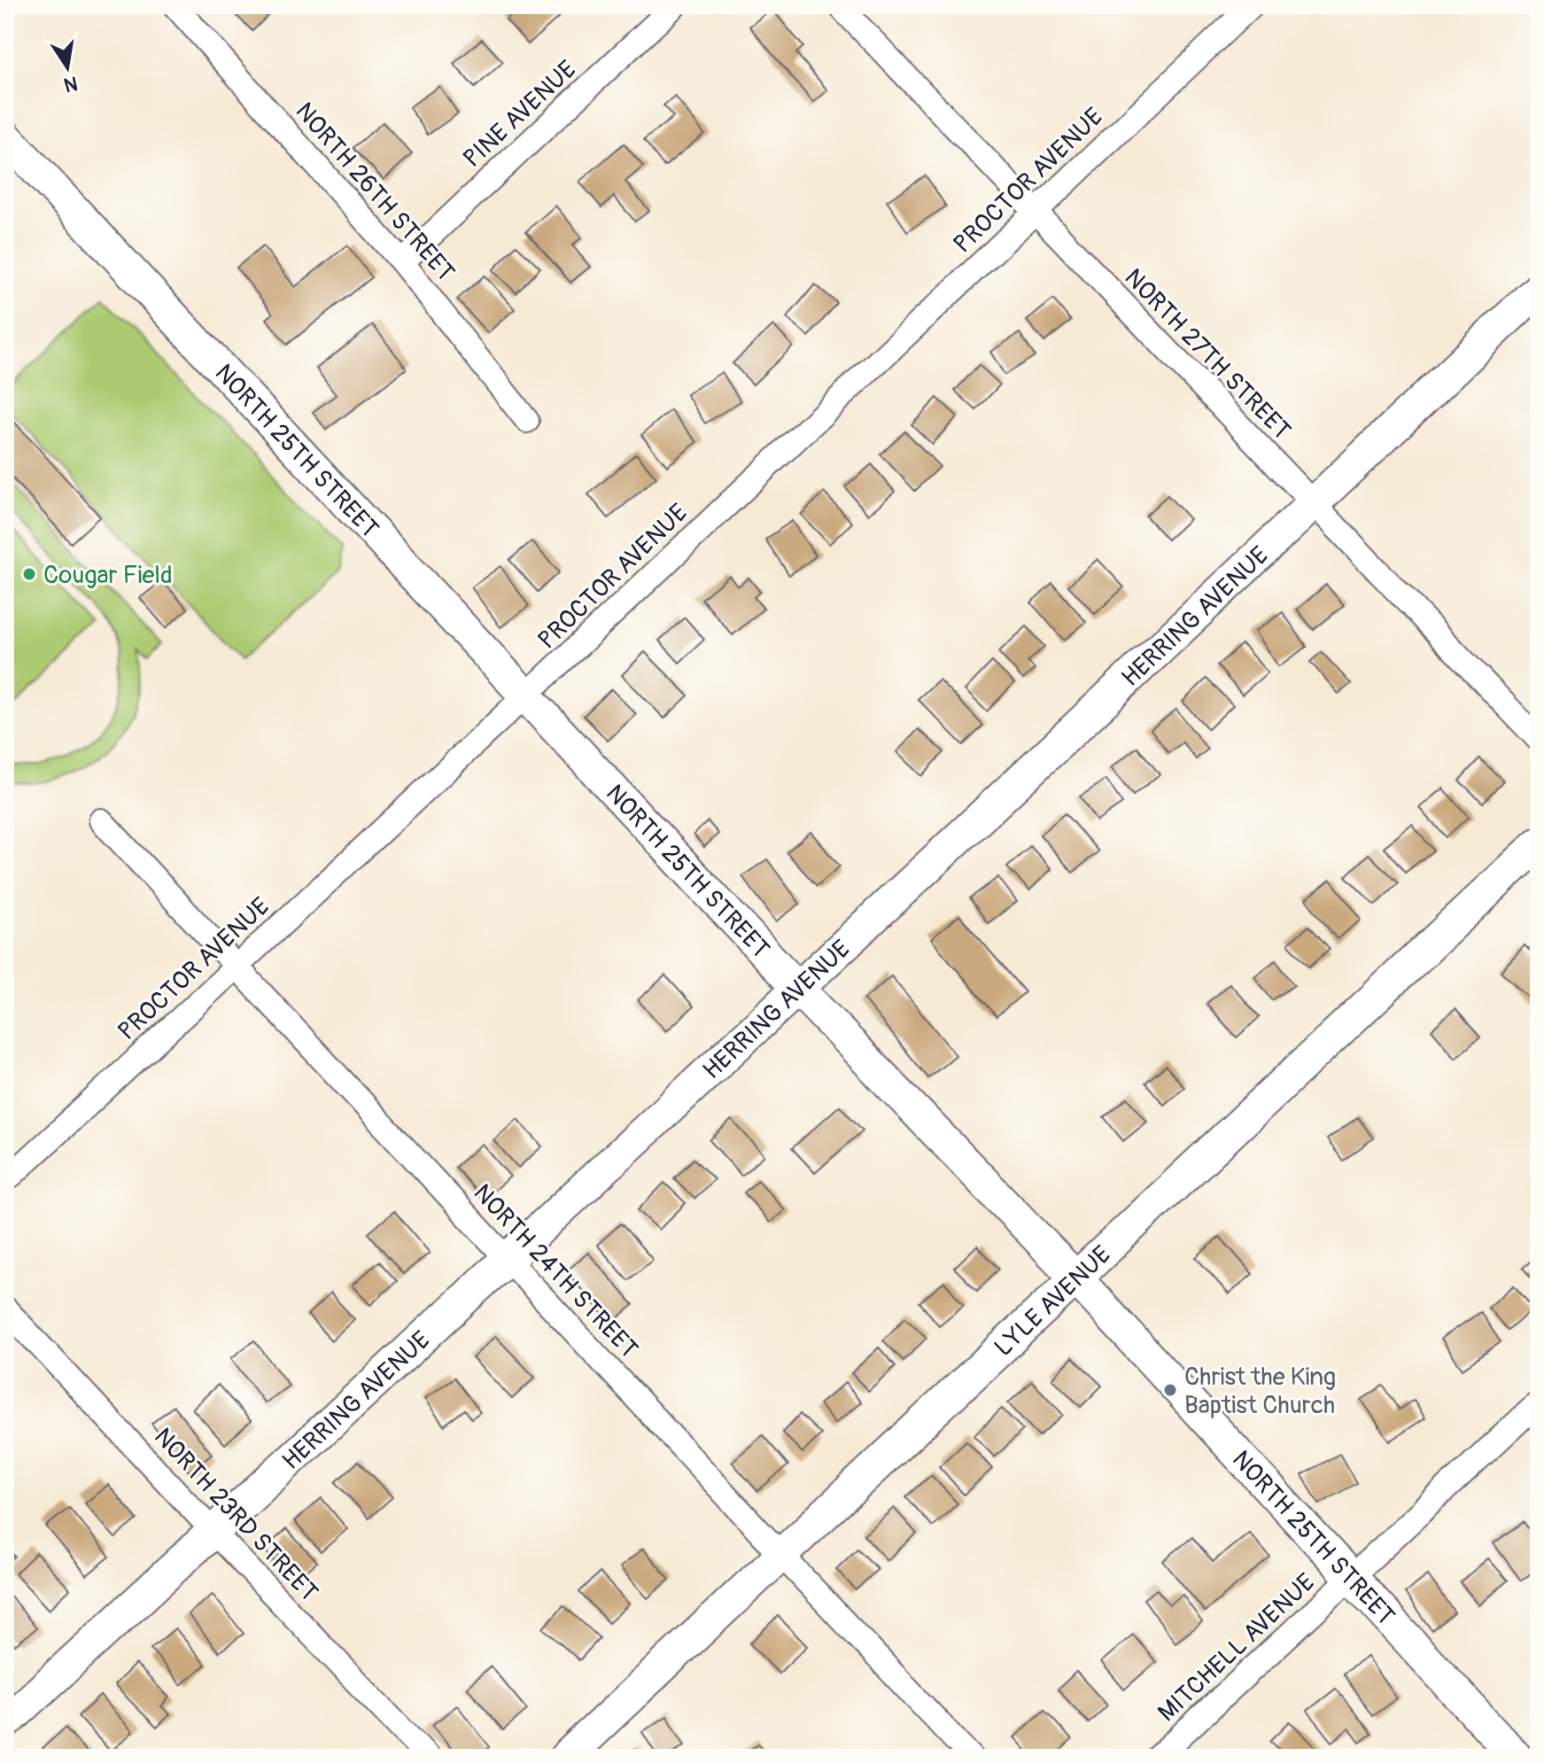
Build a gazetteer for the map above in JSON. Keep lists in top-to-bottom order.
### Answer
{
  "streets": {
    "main road": ["NORTH 25TH STREET", "HERRING AVENUE", "LYLE AVENUE"],
    "street": [
      "PINE AVENUE",
      "PROCTOR AVENUE",
      "NORTH 26TH STREET",
      "NORTH 27TH STREET",
      "NORTH 24TH STREET",
      "NORTH 23RD STREET",
      "MITCHELL AVENUE"
    ]
  },
  "crossings": [
    ["PINE AVENUE", "NORTH 26TH STREET"],
    ["PROCTOR AVENUE", "NORTH 27TH STREET"],
    ["PROCTOR AVENUE", "NORTH 25TH STREET"],
    ["PROCTOR AVENUE", "NORTH 24TH STREET"],
    ["NORTH 27TH STREET", "HERRING AVENUE"],
    ["NORTH 25TH STREET", "HERRING AVENUE"],
    ["NORTH 25TH STREET", "LYLE AVENUE"],
    ["NORTH 25TH STREET", "MITCHELL AVENUE"],
    ["HERRING AVENUE", "NORTH 24TH STREET"],
    ["HERRING AVENUE", "NORTH 23RD STREET"],
    ["NORTH 24TH STREET", "LYLE AVENUE"]
  ],
  "places": ["Cougar Field", "Christ the King Baptist Church"],
  "north": "bottom"
}
